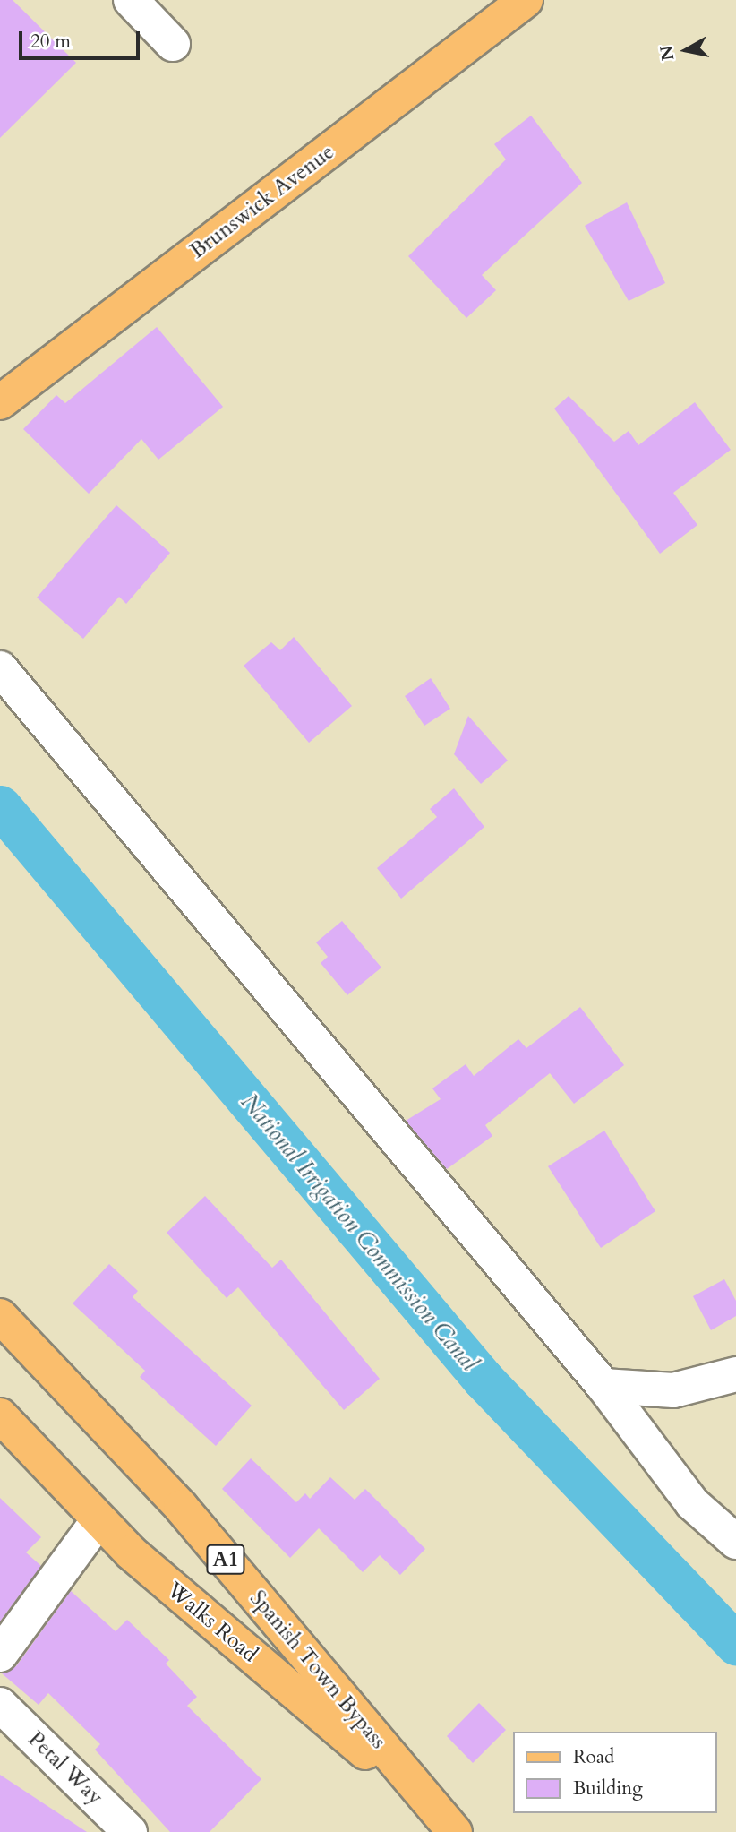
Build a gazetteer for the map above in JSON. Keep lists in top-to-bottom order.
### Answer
{
  "streets": {
    "main road": [
      "Brunswick Avenue",
      "A1",
      "Walks Road",
      "Spanish Town Bypass"
    ],
    "street": ["Petal Way"]
  },
  "crossings": [
    ["Walks Road", "Spanish Town Bypass"]
  ],
  "water": ["National Irrigation Commission Canal"],
  "legend": ["Road", "Building"],
  "scale_bar": "20 m",
  "north": "left"
}
